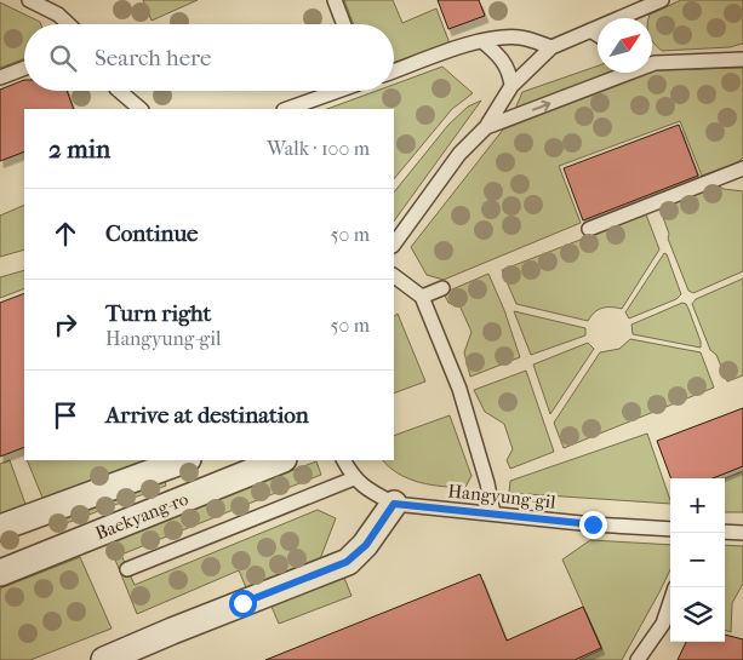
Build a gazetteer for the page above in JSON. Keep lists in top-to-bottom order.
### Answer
{
  "streets": {
    "street": ["Baekyang-ro"],
    "lane": ["Hangyung-gil"]
  },
  "north": "top right",
  "page": {
    "search": "Search here",
    "heading": ["2 min", "Walk · 100 m"],
    "list": [
      ["Continue", "50 m"],
      ["Turn right", "Hangyung-gil", "50 m"],
      "Arrive at destination"
    ],
    "map_buttons": ["+", "−"]
  }
}
